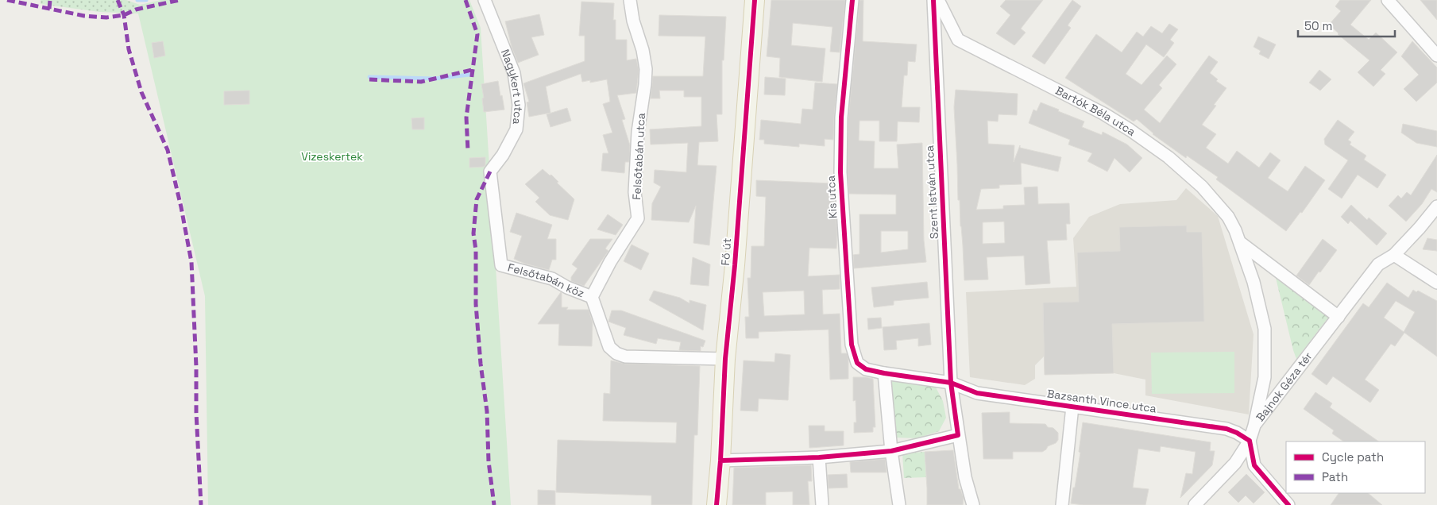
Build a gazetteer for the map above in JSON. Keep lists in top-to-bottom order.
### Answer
{
  "streets": {
    "main road": ["Fő út"],
    "street": [
      "Nagykert utca",
      "Bartók Béla utca",
      "Felsőtabán utca",
      "Szent István utca",
      "Kis utca",
      "Felsőtabán köz",
      "Bajnok Géza tér",
      "Bazsanth Vince utca"
    ]
  },
  "crossings": [
    ["Nagykert utca", "Felsőtabán köz"],
    ["Bartók Béla utca", "Bajnok Géza tér"],
    ["Felsőtabán utca", "Felsőtabán köz"],
    ["Szent István utca", "Bazsanth Vince utca"],
    ["Kis utca", "Bazsanth Vince utca"]
  ],
  "parks": ["Vizeskertek"],
  "legend": ["Cycle path", "Path"],
  "scale_bar": "50 m"
}
